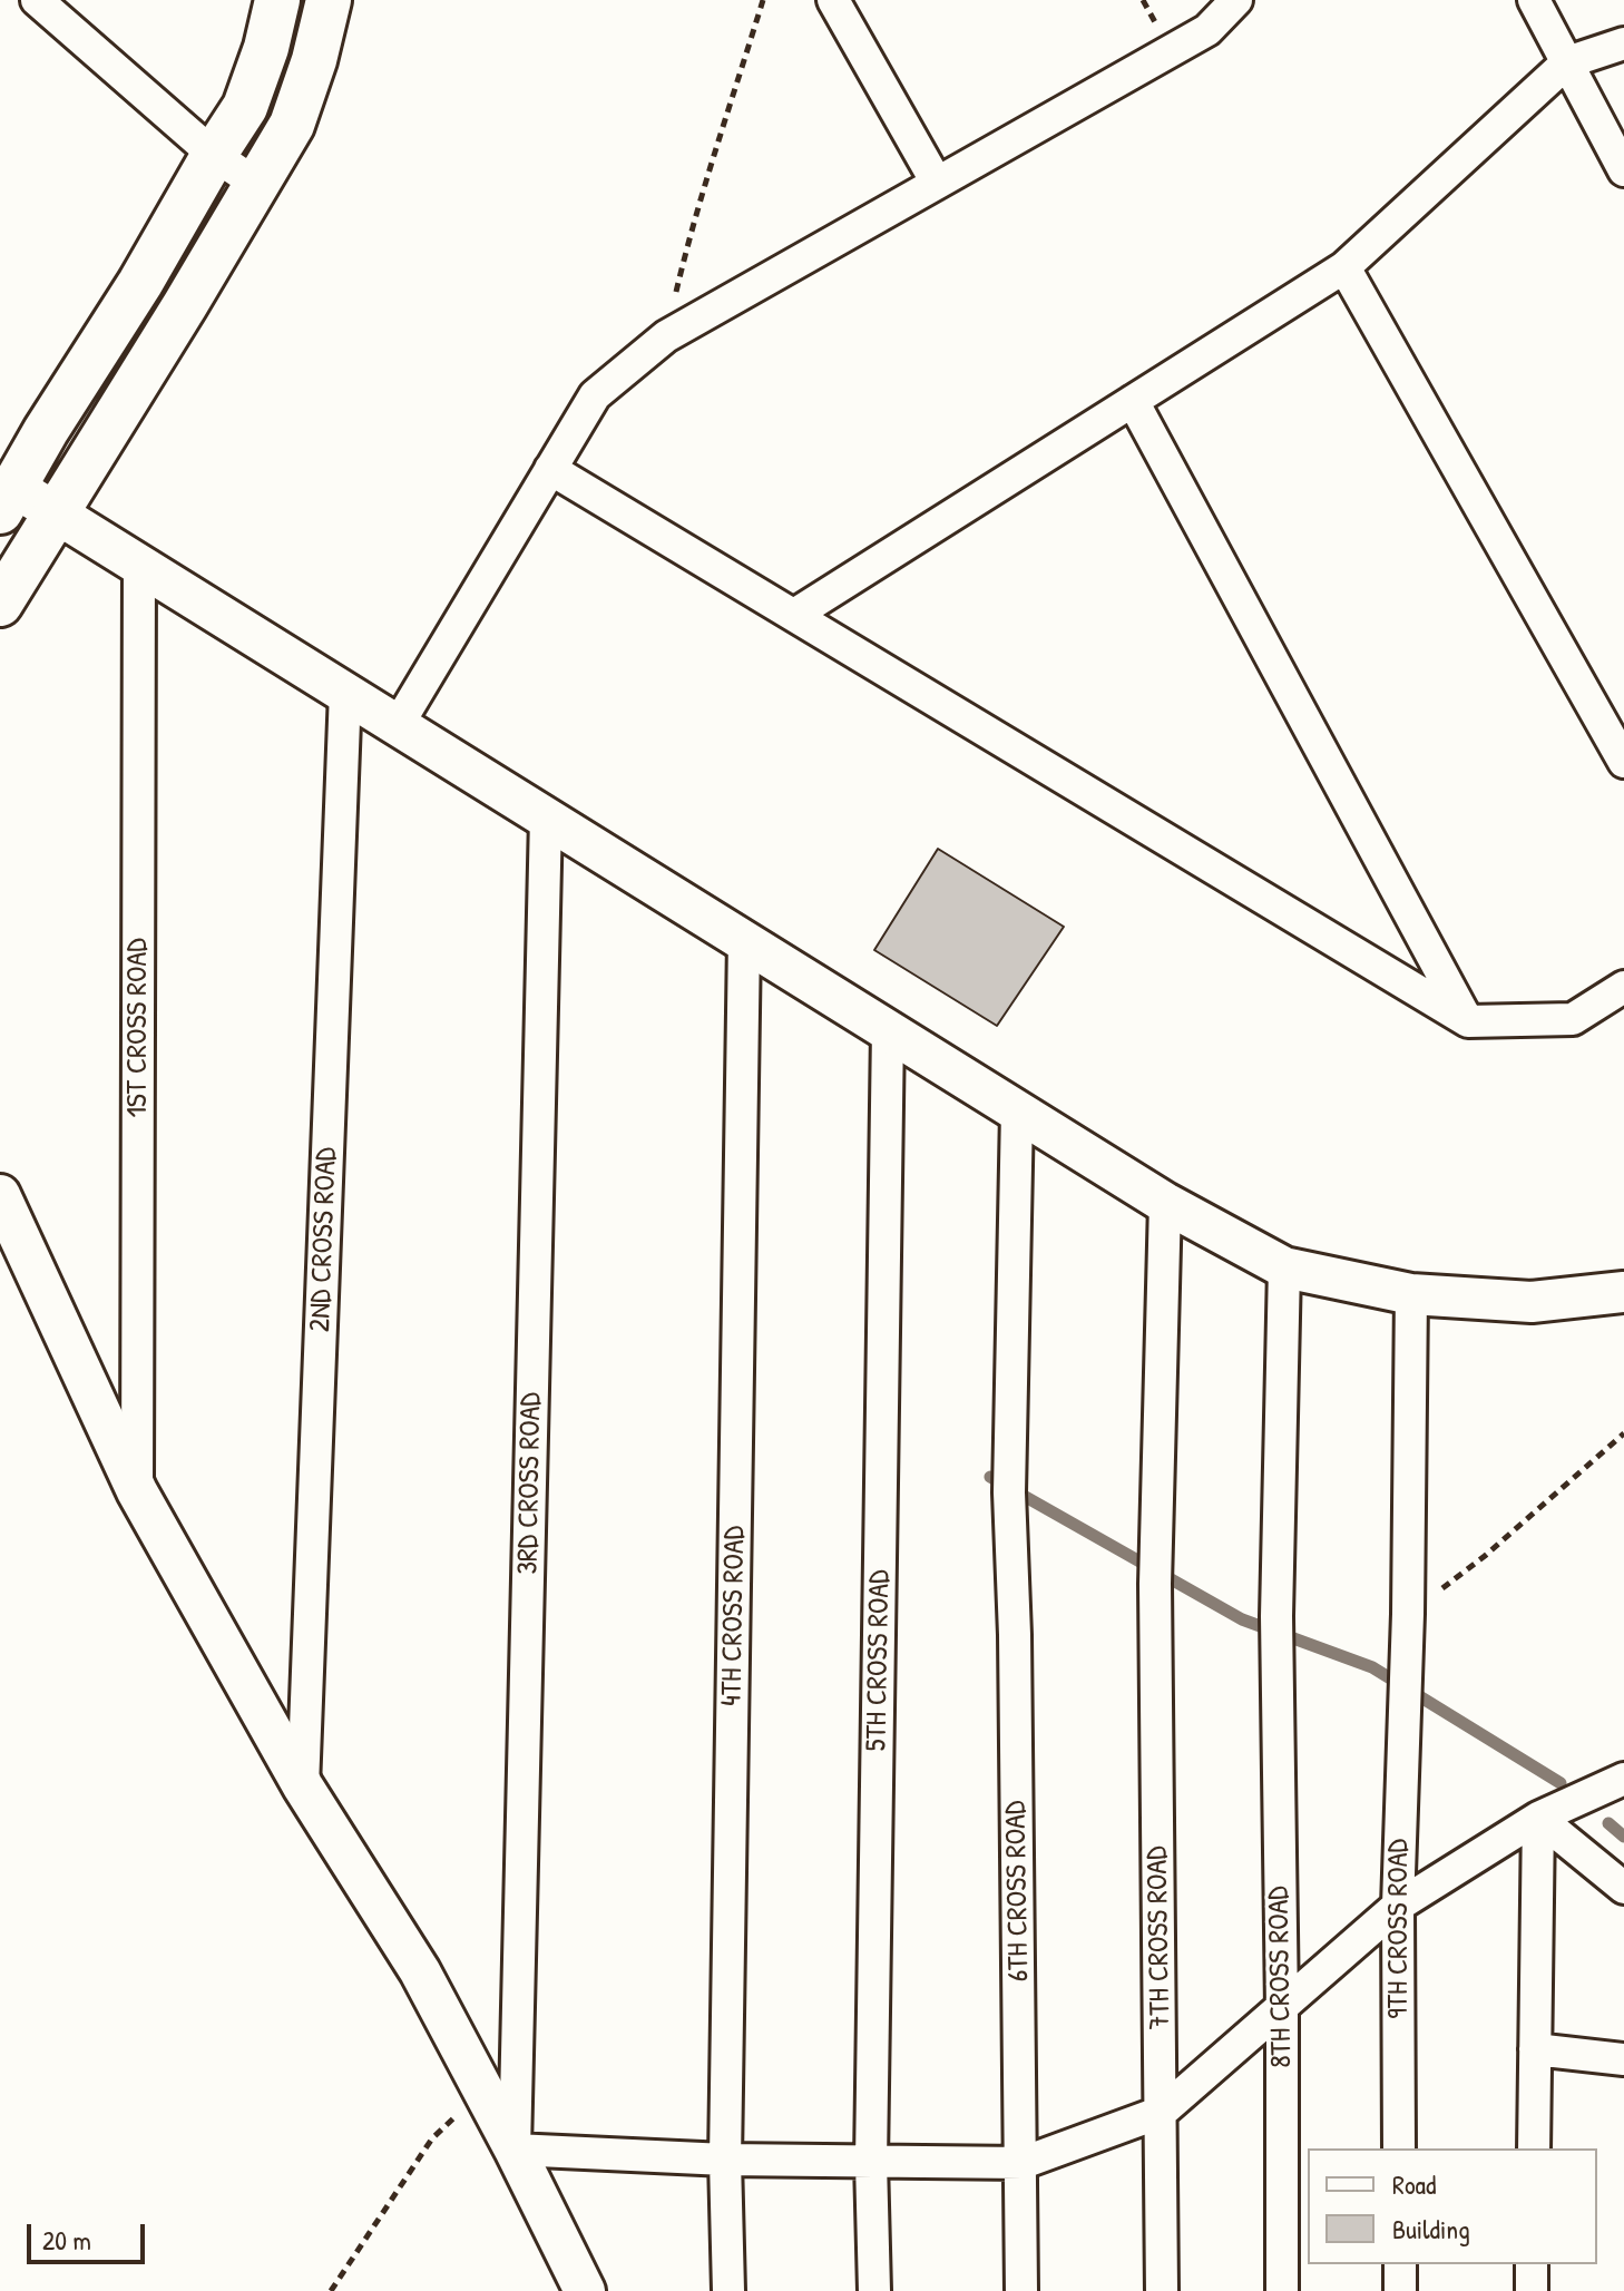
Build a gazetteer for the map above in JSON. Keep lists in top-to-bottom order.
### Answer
{
  "streets": {
    "street": [
      "1ST CROSS ROAD",
      "2ND CROSS ROAD",
      "3RD CROSS ROAD",
      "4TH CROSS ROAD",
      "5TH CROSS ROAD",
      "6TH CROSS ROAD",
      "9TH CROSS ROAD",
      "7TH CROSS ROAD",
      "8TH CROSS ROAD"
    ]
  },
  "legend": ["Road", "Building"],
  "scale_bar": "20 m"
}
